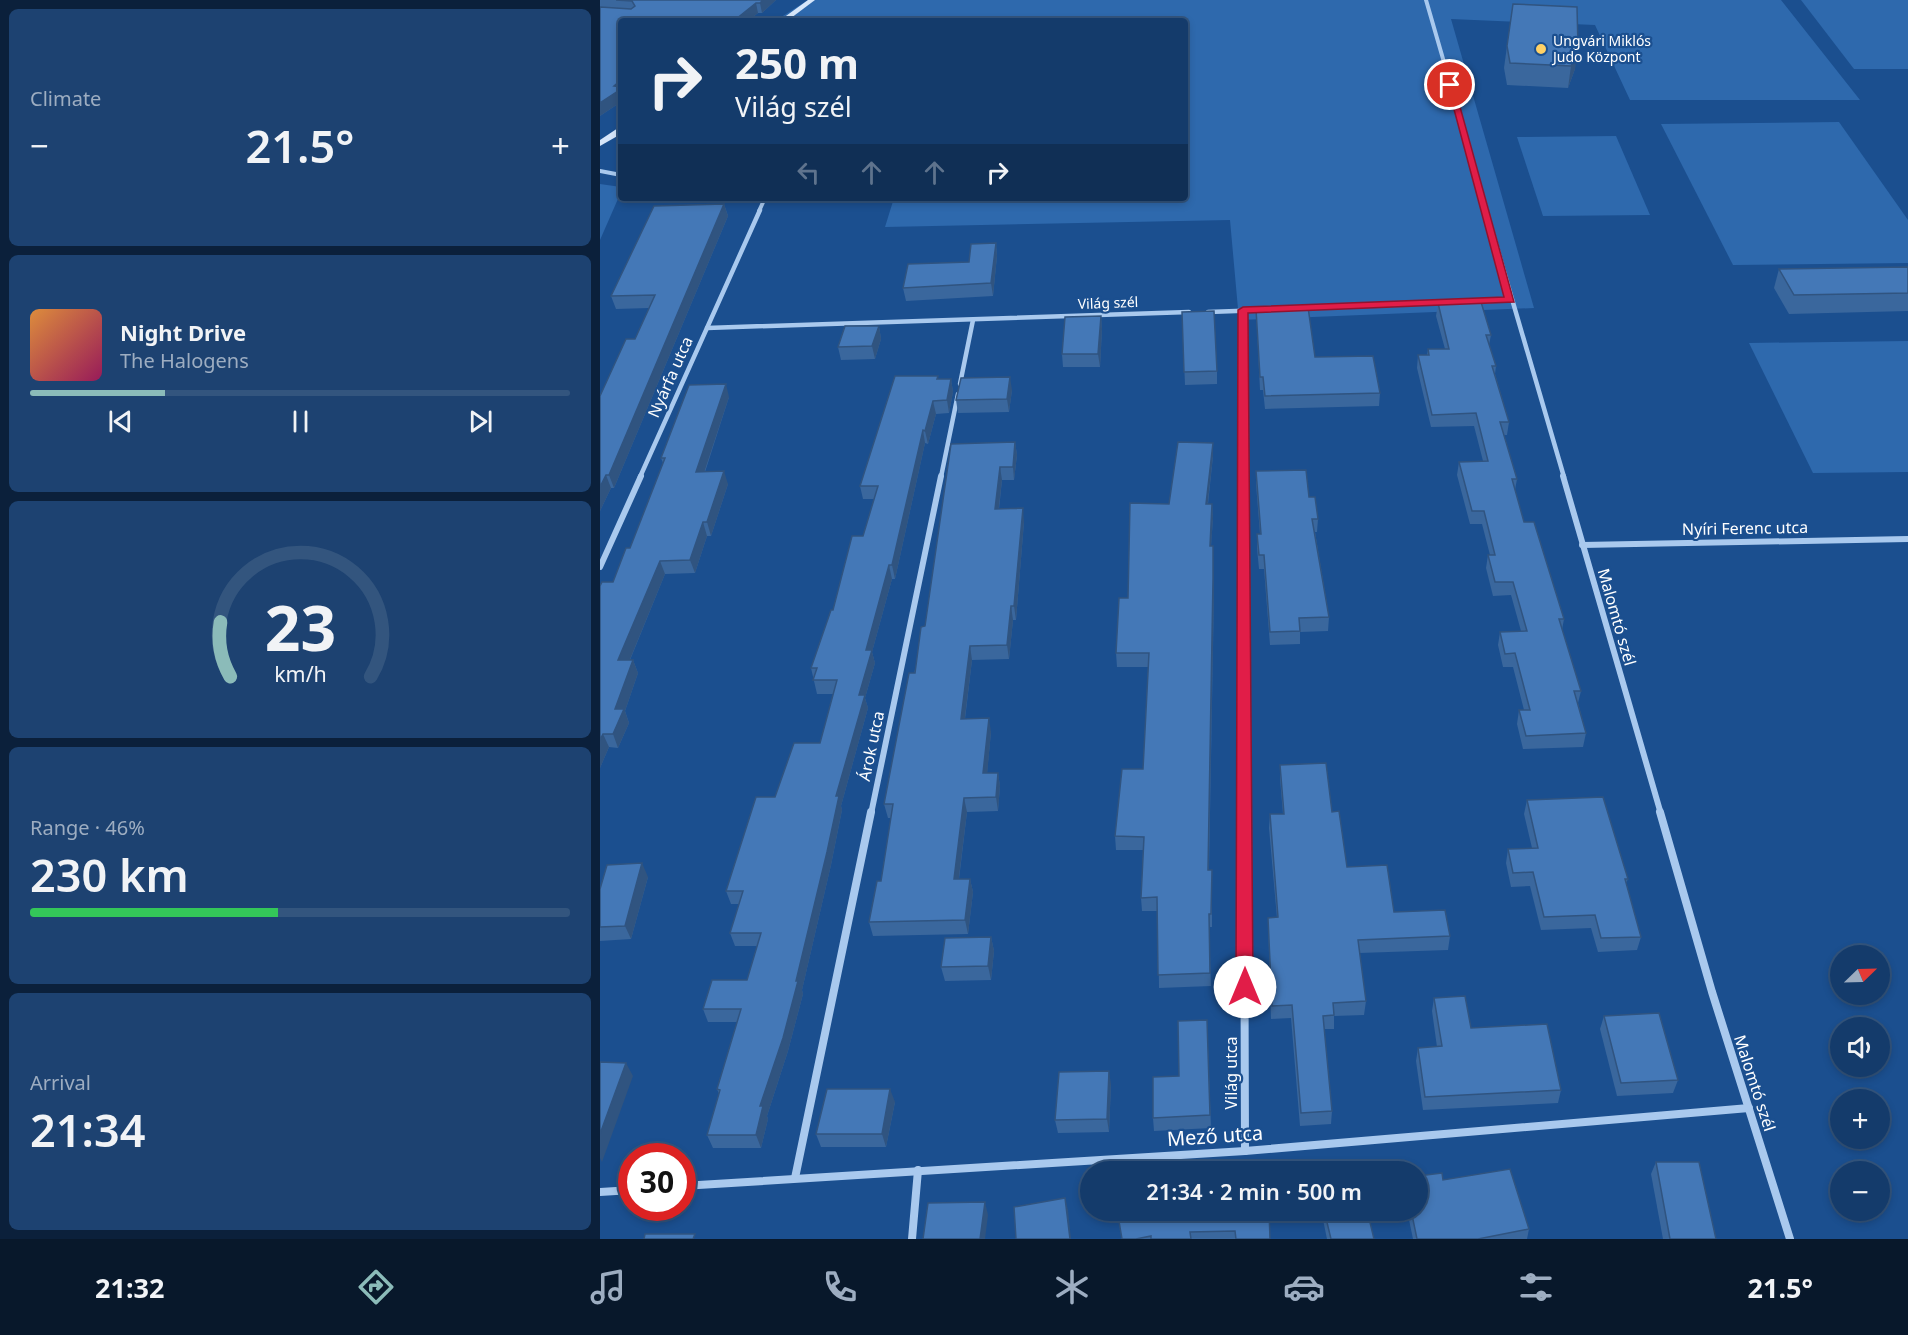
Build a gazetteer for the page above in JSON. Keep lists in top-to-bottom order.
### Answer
{
  "streets": {
    "street": [
      "Világ szél",
      "Nyárfa utca",
      "Nyíri Ferenc utca",
      "Malomtó szél",
      "Árok utca",
      "Világ utca",
      "Mező utca"
    ]
  },
  "crossings": [
    ["Világ szél", "Nyárfa utca"],
    ["Világ szél", "Árok utca"],
    ["Világ szél", "Világ utca"],
    ["Nyíri Ferenc utca", "Malomtó szél"],
    ["Malomtó szél", "Mező utca"],
    ["Árok utca", "Mező utca"],
    ["Világ utca", "Mező utca"]
  ],
  "places": ["Ungvári Miklós Judo Központ"],
  "north": "top right",
  "page": {
    "tile": [
      "Climate",
      ["Range · 46%", "230 km"],
      ["Arrival", "21:34"]
    ],
    "turn": ["250 m", "Világ szél"],
    "heat": ["−", "21.5°", "+"],
    "song": ["Night Drive", "The Halogens"],
    "map_buttons": ["+", "−"],
    "limit": "30",
    "trip": "21:34 · 2 min · 500 m",
    "tabs": ["21:32", "21.5°"],
    "gauge": ["23", "km/h"]
  }
}
